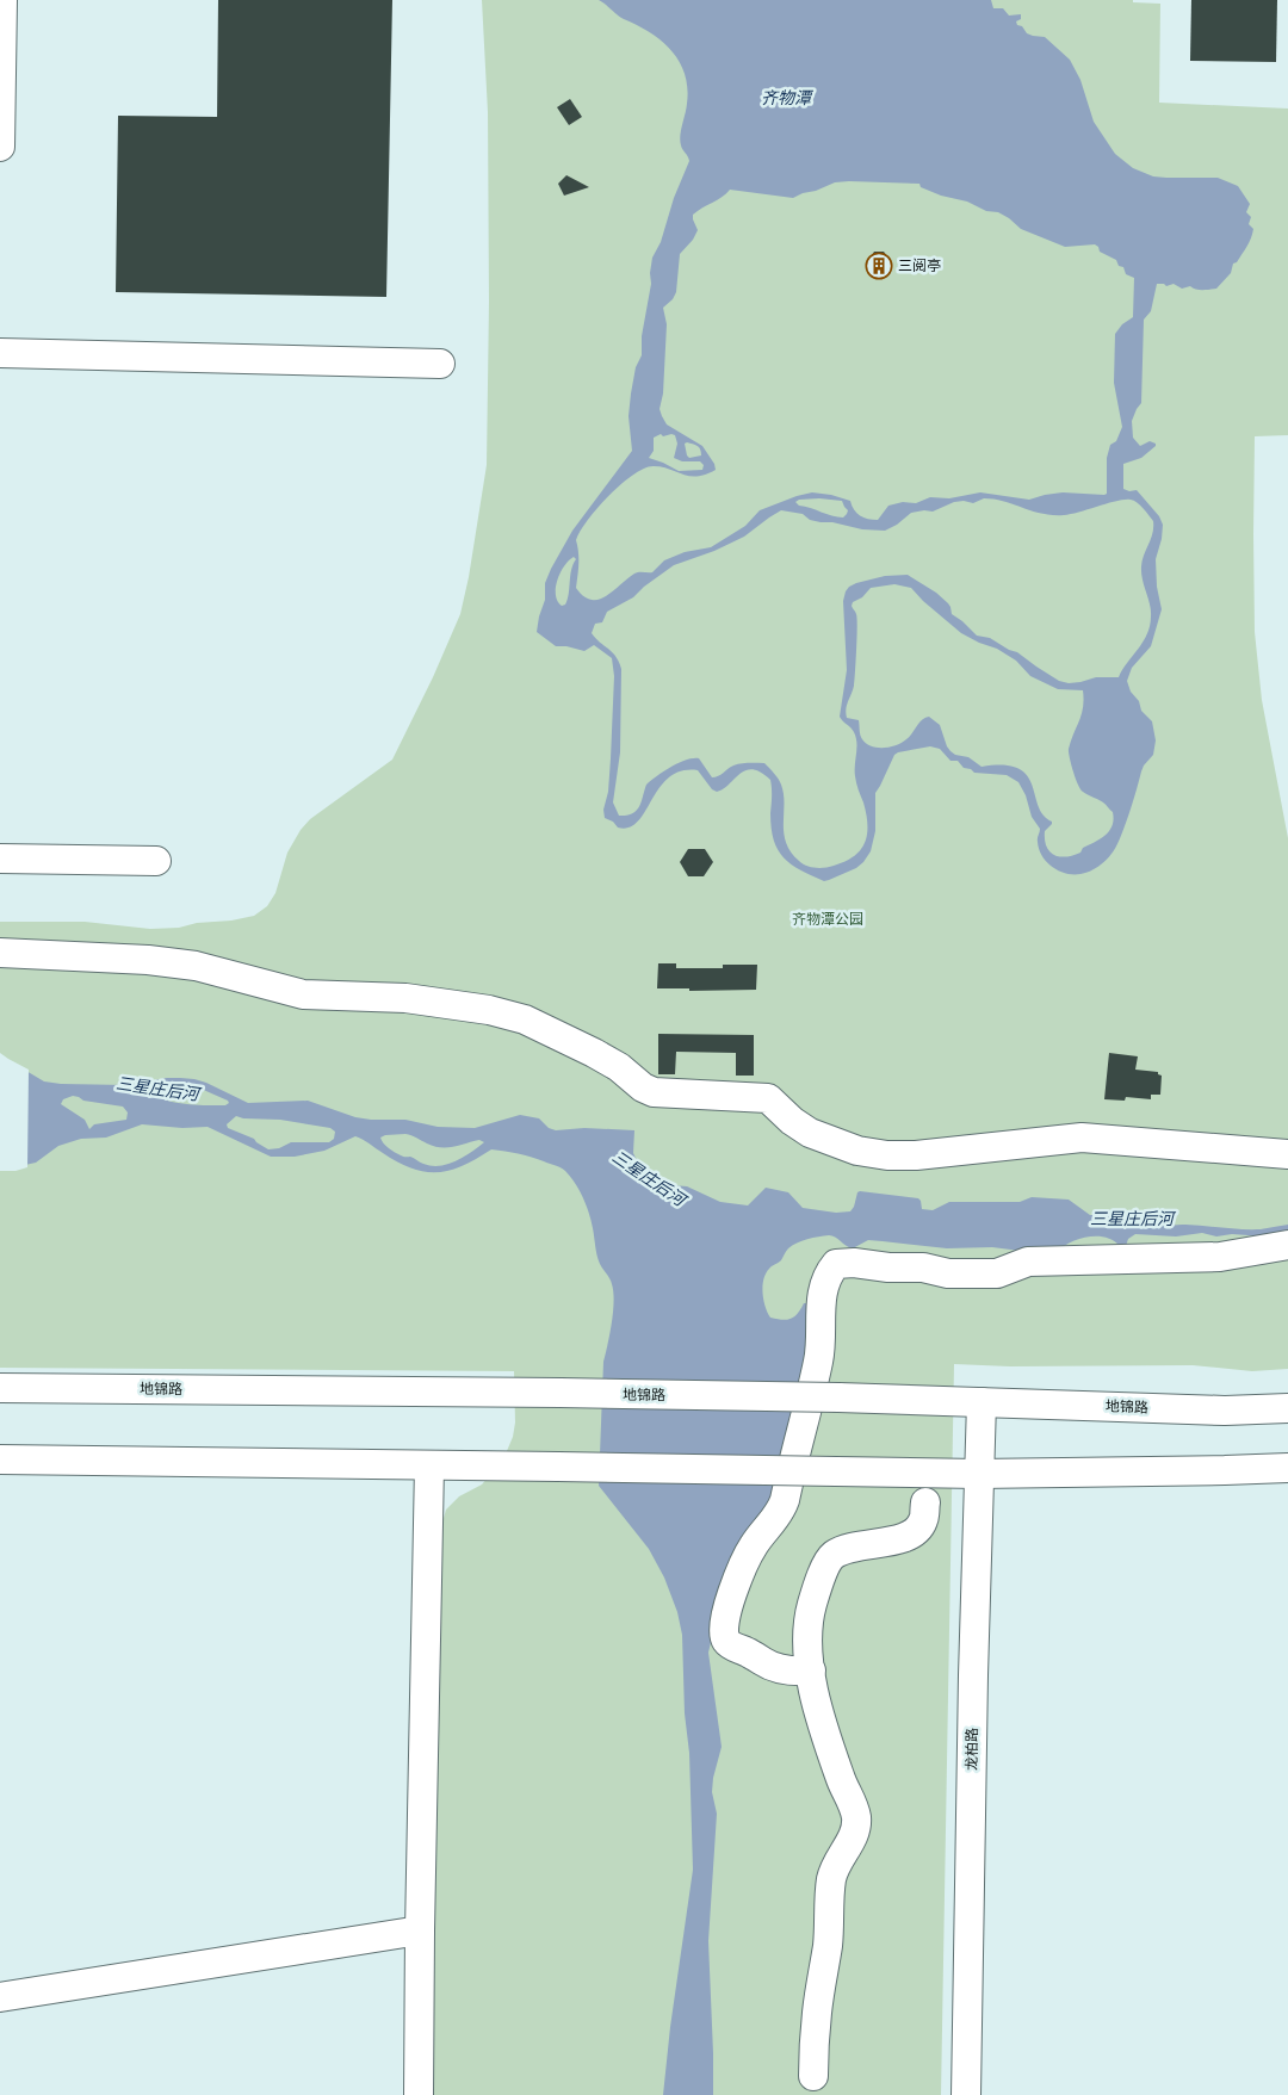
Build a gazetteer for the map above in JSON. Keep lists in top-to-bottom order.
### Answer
{
  "streets": {
    "street": ["地锦路", "龙柏路"]
  },
  "crossings": [
    ["地锦路", "龙柏路"]
  ],
  "water": ["齐物潭", "三星庄后河"],
  "parks": ["齐物潭公园"],
  "places": {
    "building": ["三阅亭"]
  }
}
